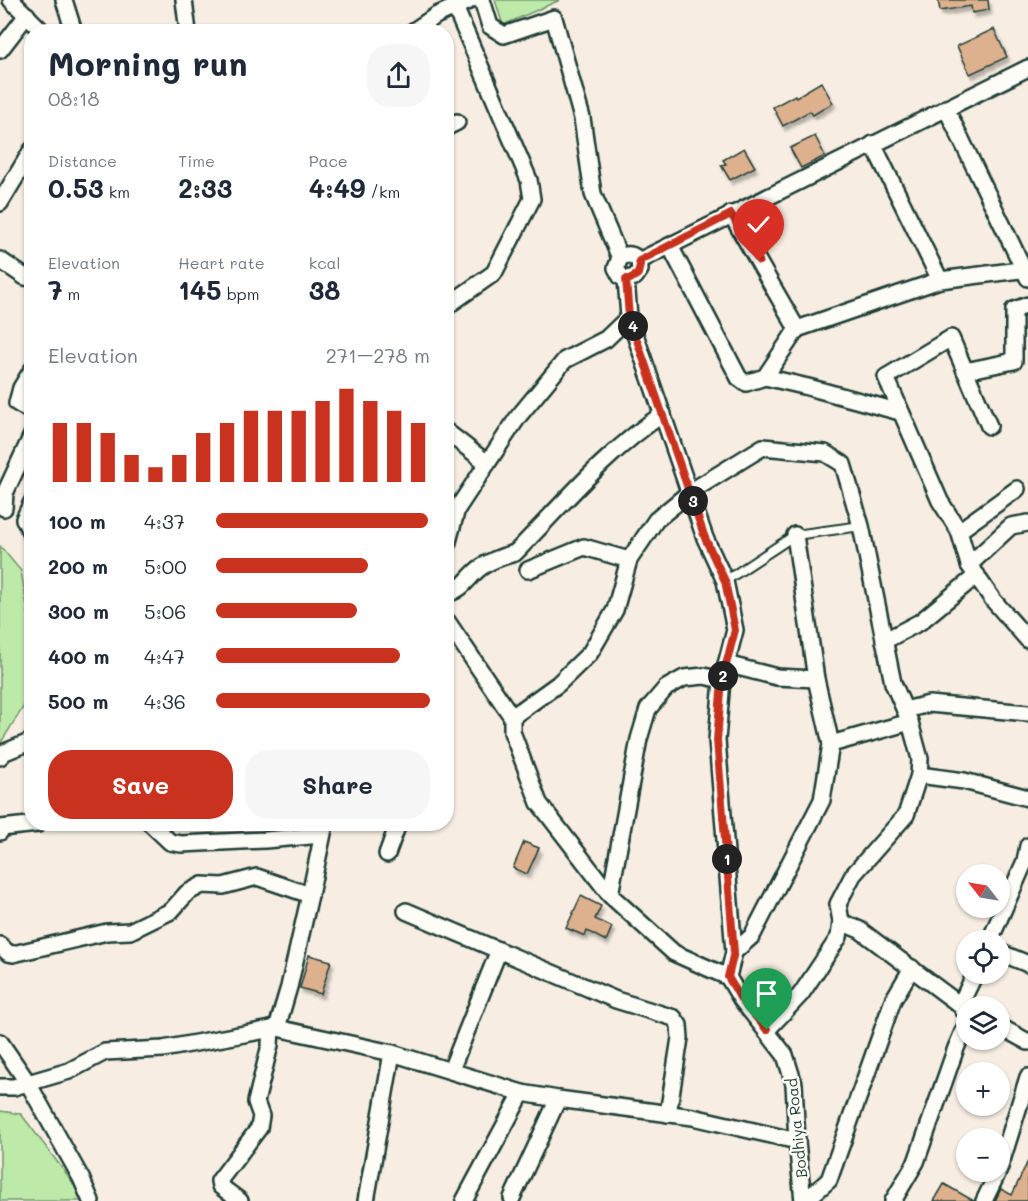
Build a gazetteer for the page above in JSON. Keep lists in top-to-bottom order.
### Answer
{
  "streets": {
    "street": ["Bodhiya Road"]
  },
  "north": "top left",
  "page": {
    "heading": ["Morning run", "08:18"],
    "stats": [
      ["Distance", "0.53 km"],
      ["Time", "2:33"],
      ["Pace", "4:49 /km"],
      ["Elevation", "7 m"],
      ["Heart rate", "145 bpm"],
      ["kcal", "38"]
    ],
    "pins": [
      "4",
      "3",
      "2",
      "1"
    ],
    "chart": ["Elevation", "271–278 m"],
    "list": [
      {
        "name": "100 m",
        "note": "4:37"
      },
      {
        "name": "200 m",
        "note": "5:00"
      },
      {
        "name": "300 m",
        "note": "5:06"
      },
      {
        "name": "400 m",
        "note": "4:47"
      },
      {
        "name": "500 m",
        "note": "4:36"
      }
    ],
    "buttons": ["Save", "Share"],
    "map_buttons": ["+", "−"]
  }
}
